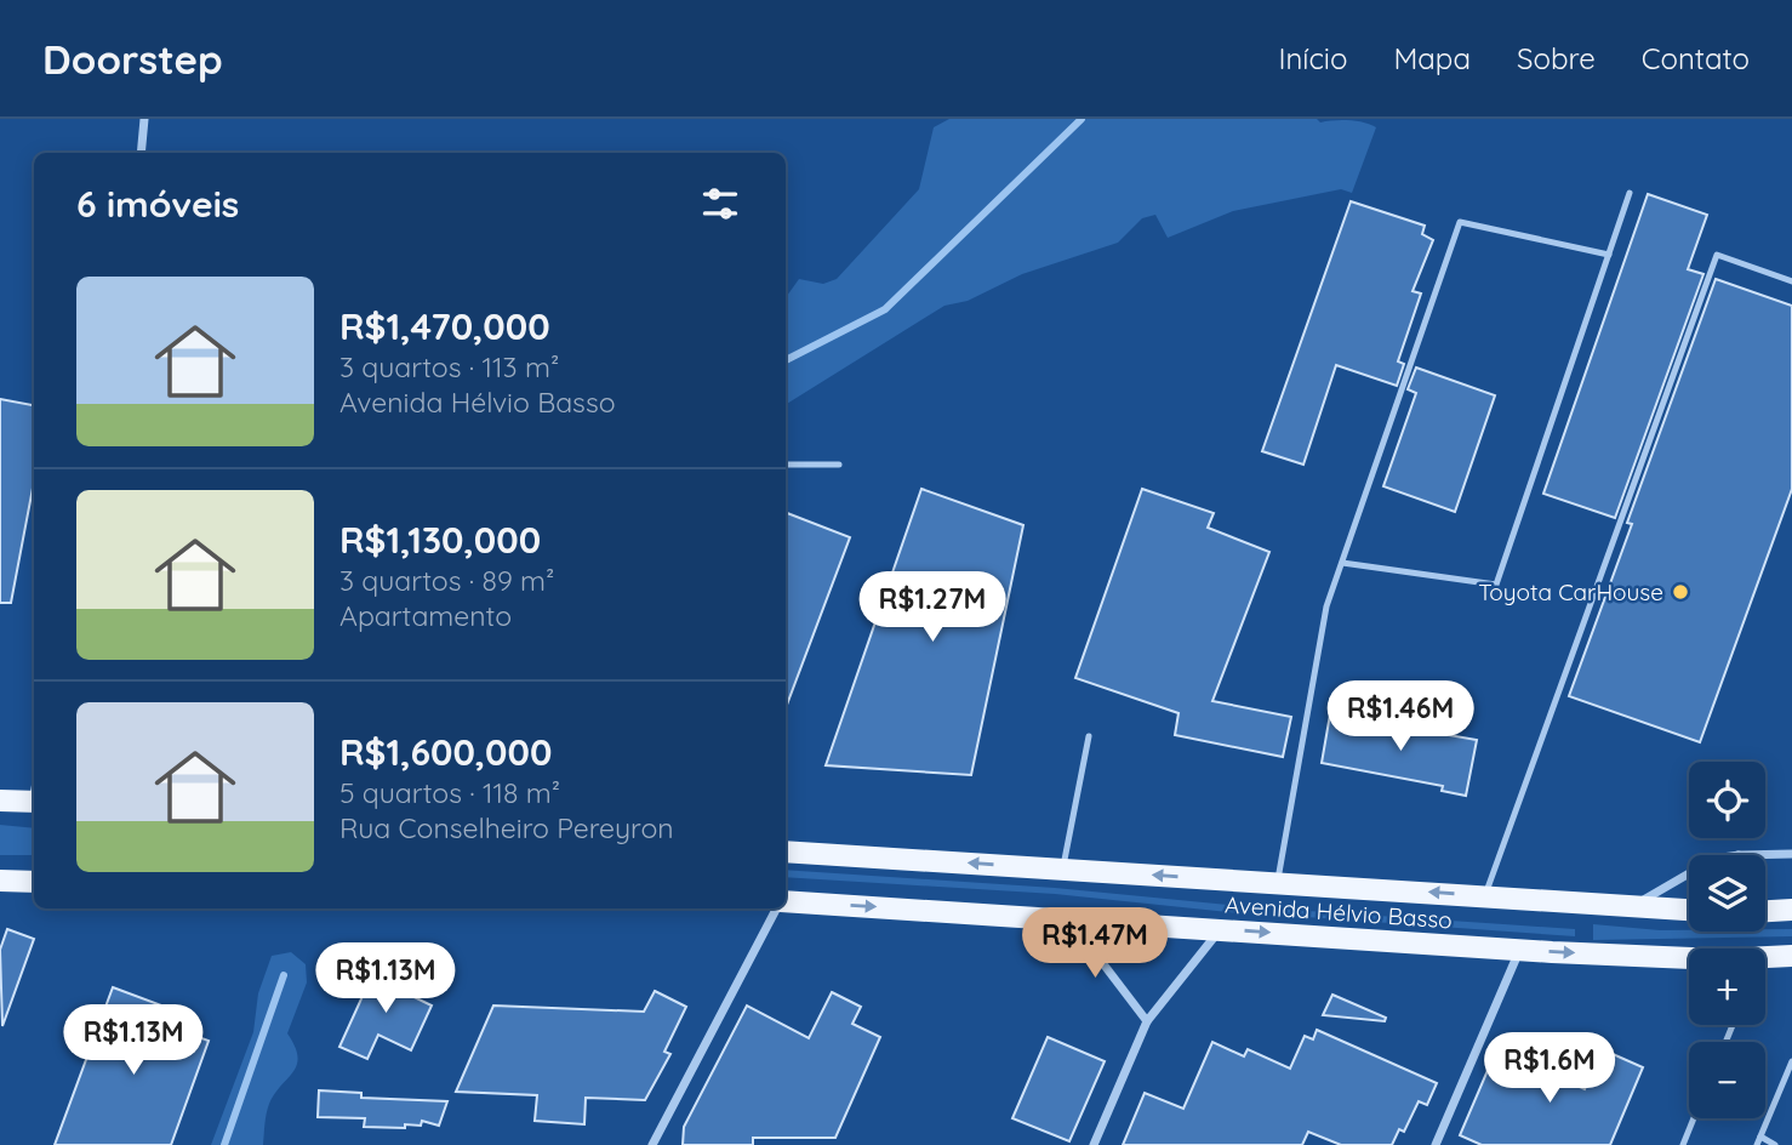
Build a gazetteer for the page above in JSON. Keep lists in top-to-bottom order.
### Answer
{
  "streets": {
    "main road": ["Avenida Hélvio Basso"]
  },
  "places": ["Toyota CarHouse"],
  "page": {
    "header": "Doorstep",
    "nav": [
      "Início",
      "Mapa",
      "Sobre",
      "Contato"
    ],
    "heading": "6 imóveis",
    "list": [
      {
        "name": "R$1,470,000",
        "note": "3 quartos · 113 m² · Avenida Hélvio Basso"
      },
      {
        "name": "R$1,130,000",
        "note": "3 quartos · 89 m² · Apartamento"
      },
      {
        "name": "R$1,600,000",
        "note": "5 quartos · 118 m² · Rua Conselheiro Pereyron"
      }
    ],
    "price": [
      "R$1.27M",
      "R$1.46M",
      "R$1.47M",
      "R$1.13M",
      "R$1.13M",
      "R$1.6M"
    ],
    "map_buttons": ["+", "−"]
  }
}
